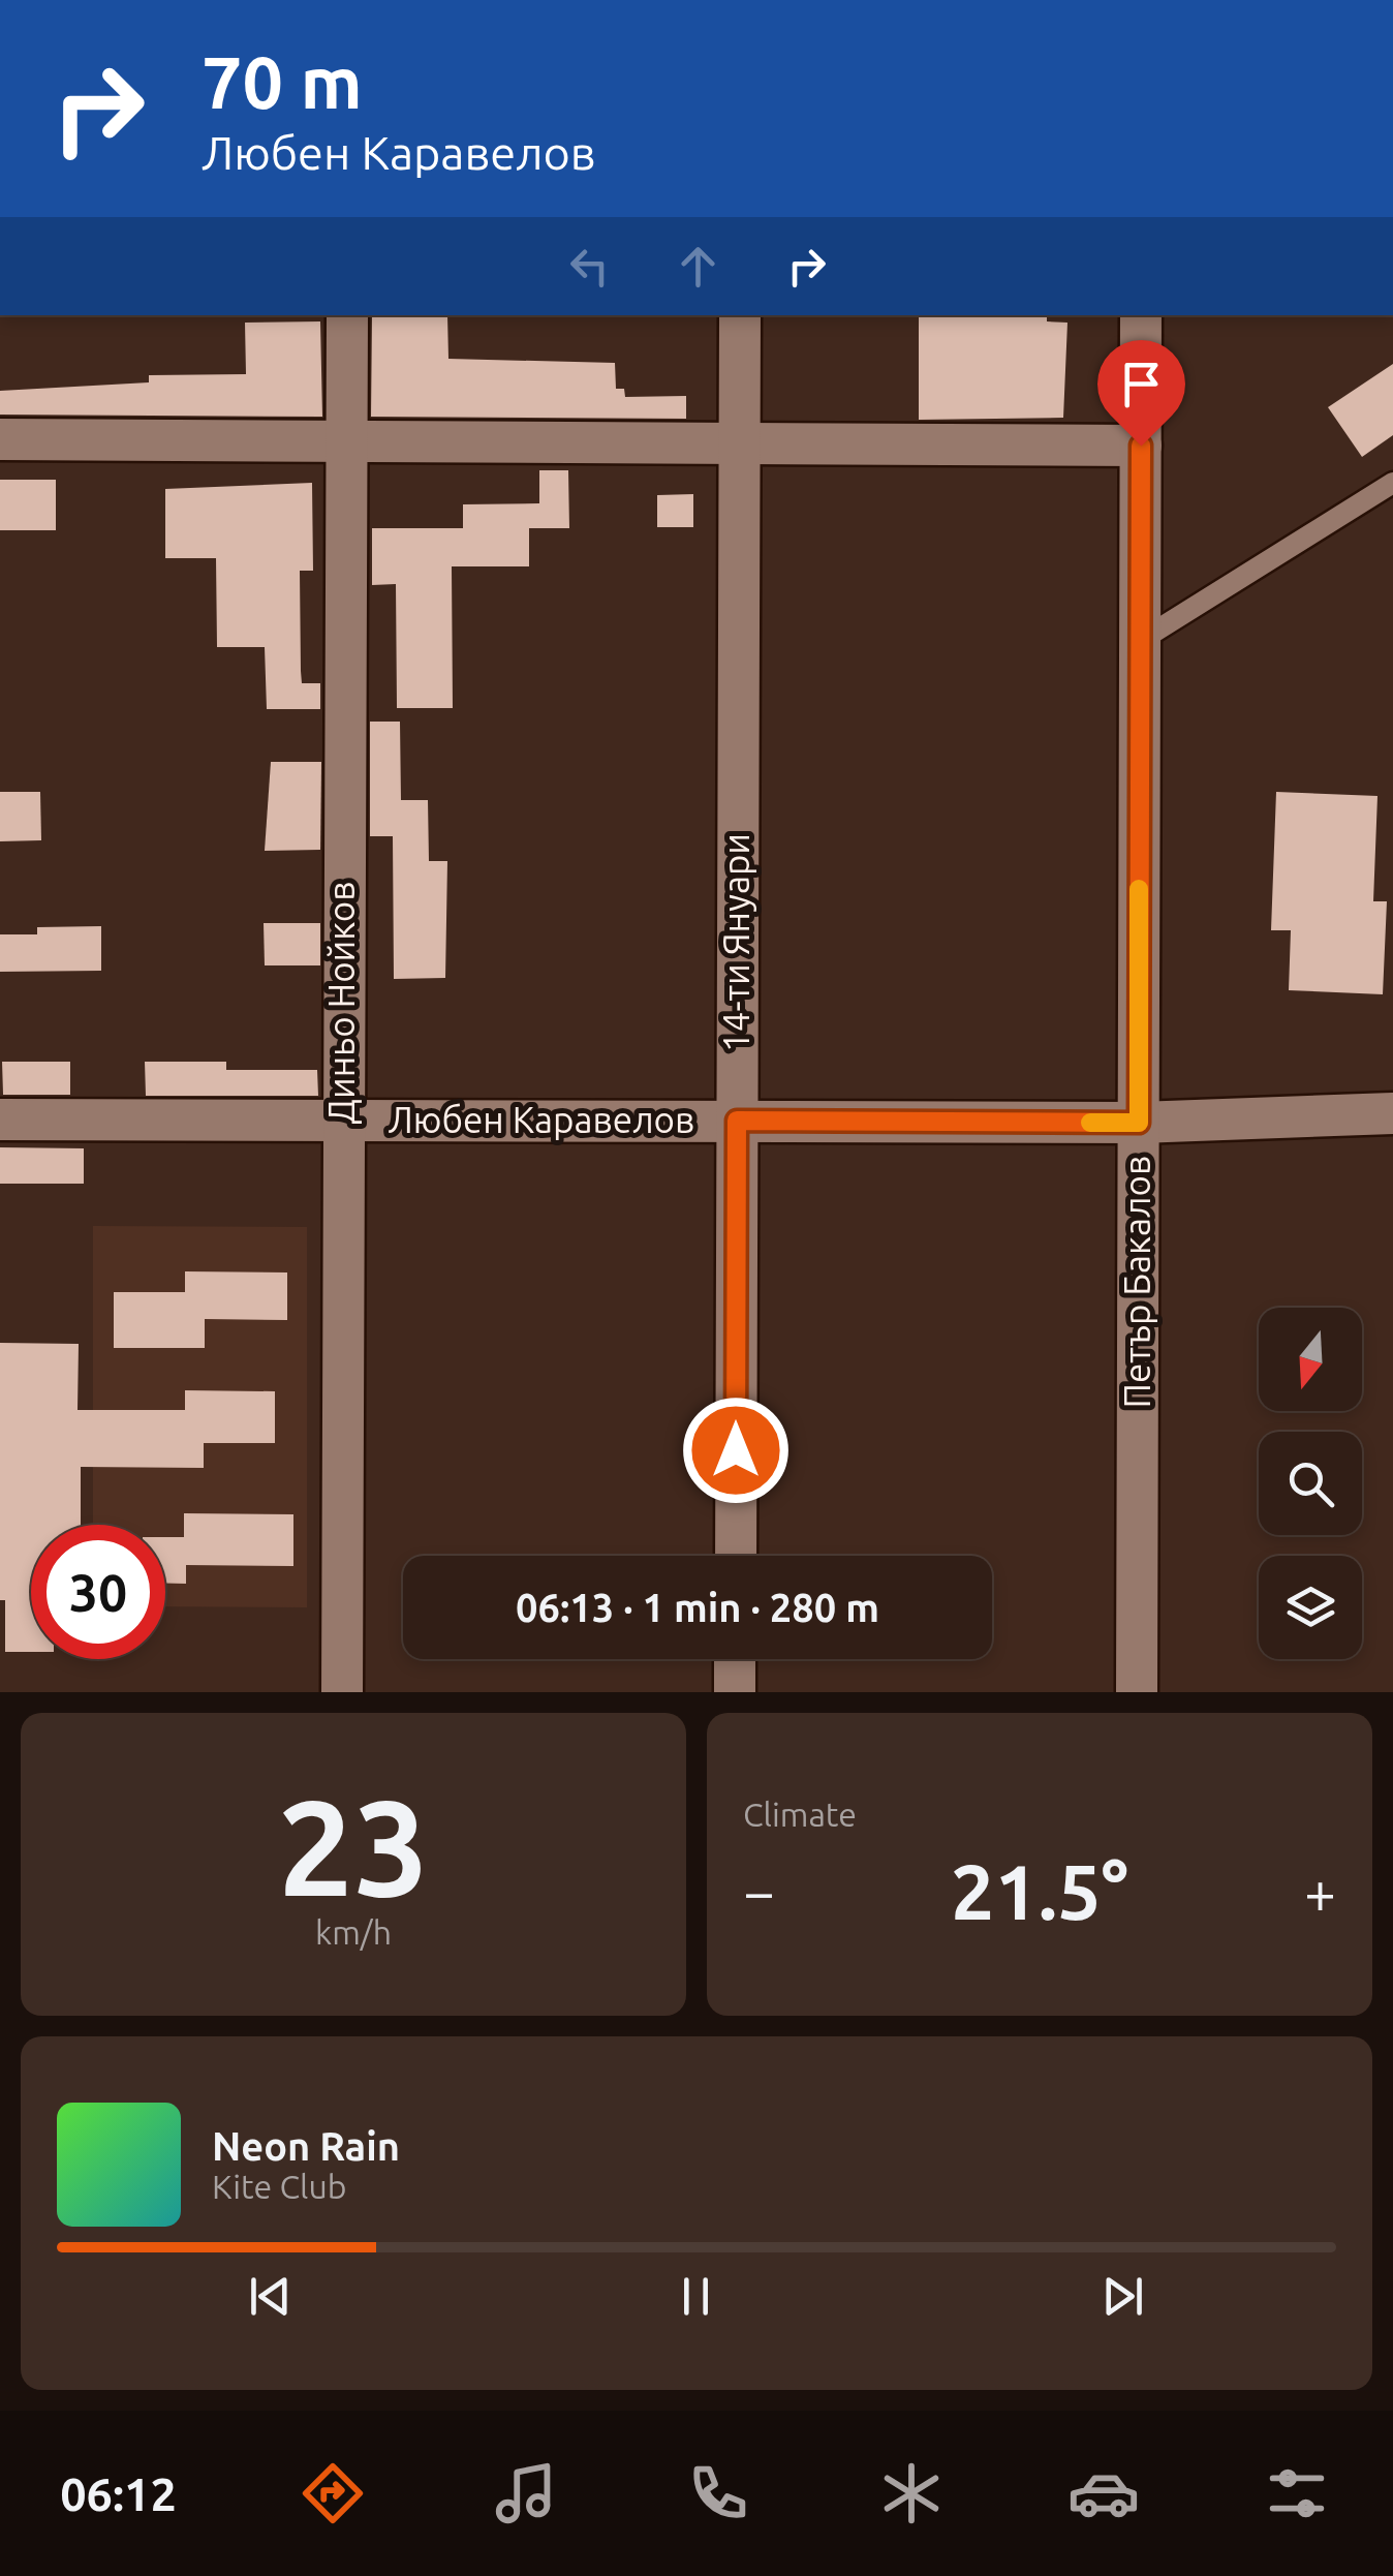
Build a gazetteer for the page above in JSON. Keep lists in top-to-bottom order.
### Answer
{
  "streets": {
    "street": [
      "14-ти Януари",
      "Диньо Нойков",
      "Любен Каравелов",
      "Петър Бакалов"
    ]
  },
  "crossings": [
    ["14-ти Януари", "Любен Каравелов"],
    ["Диньо Нойков", "Любен Каравелов"],
    ["Любен Каравелов", "Петър Бакалов"]
  ],
  "north": "bottom",
  "page": {
    "turn": ["70 m", "Любен Каравелов"],
    "limit": "30",
    "trip": "06:13 · 1 min · 280 m",
    "tile": [
      ["23", "km/h"],
      "Climate"
    ],
    "heat": ["−", "21.5°", "+"],
    "song": ["Neon Rain", "Kite Club"],
    "tabs": "06:12"
  }
}
